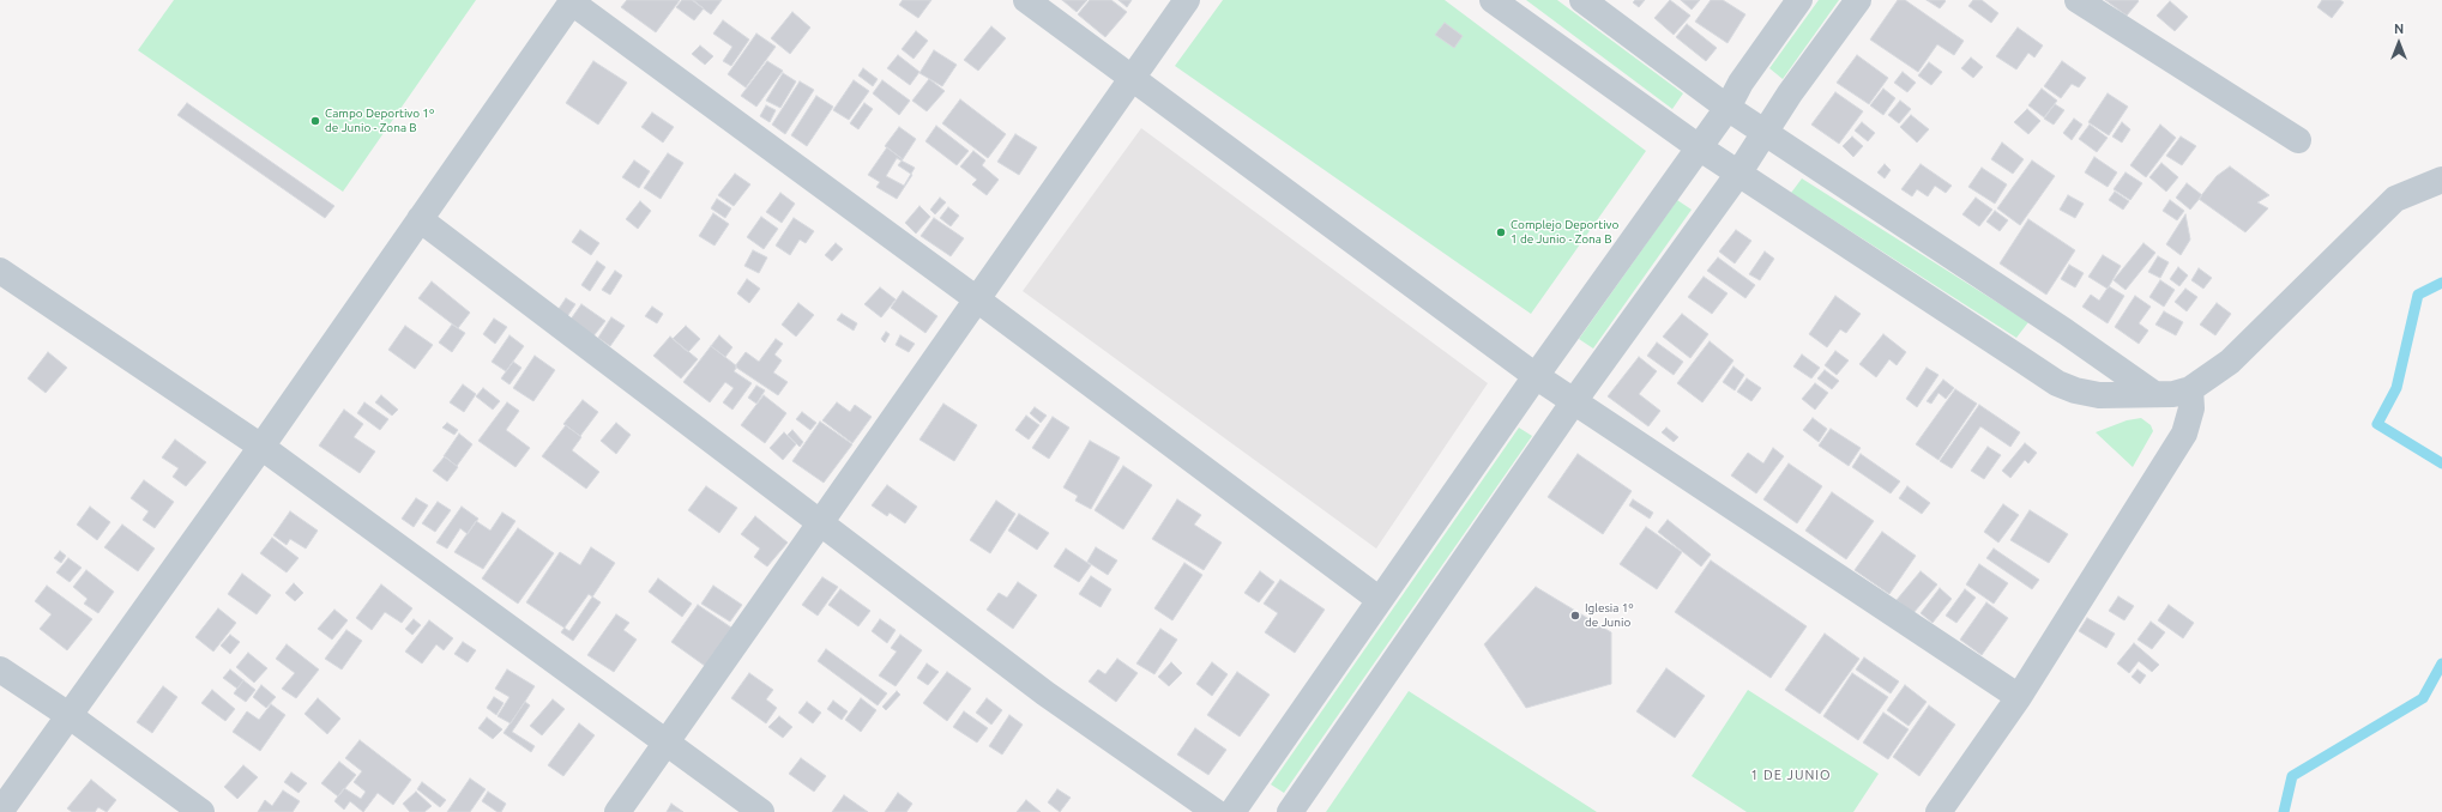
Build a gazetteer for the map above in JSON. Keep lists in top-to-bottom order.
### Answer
{
  "districts": ["1 DE JUNIO"],
  "places": ["Campo Deportivo 1º de Junio - Zona B", "Complejo Deportivo 1 de Junio - Zona B", "Iglesia 1º de Junio"],
  "north": "top"
}
